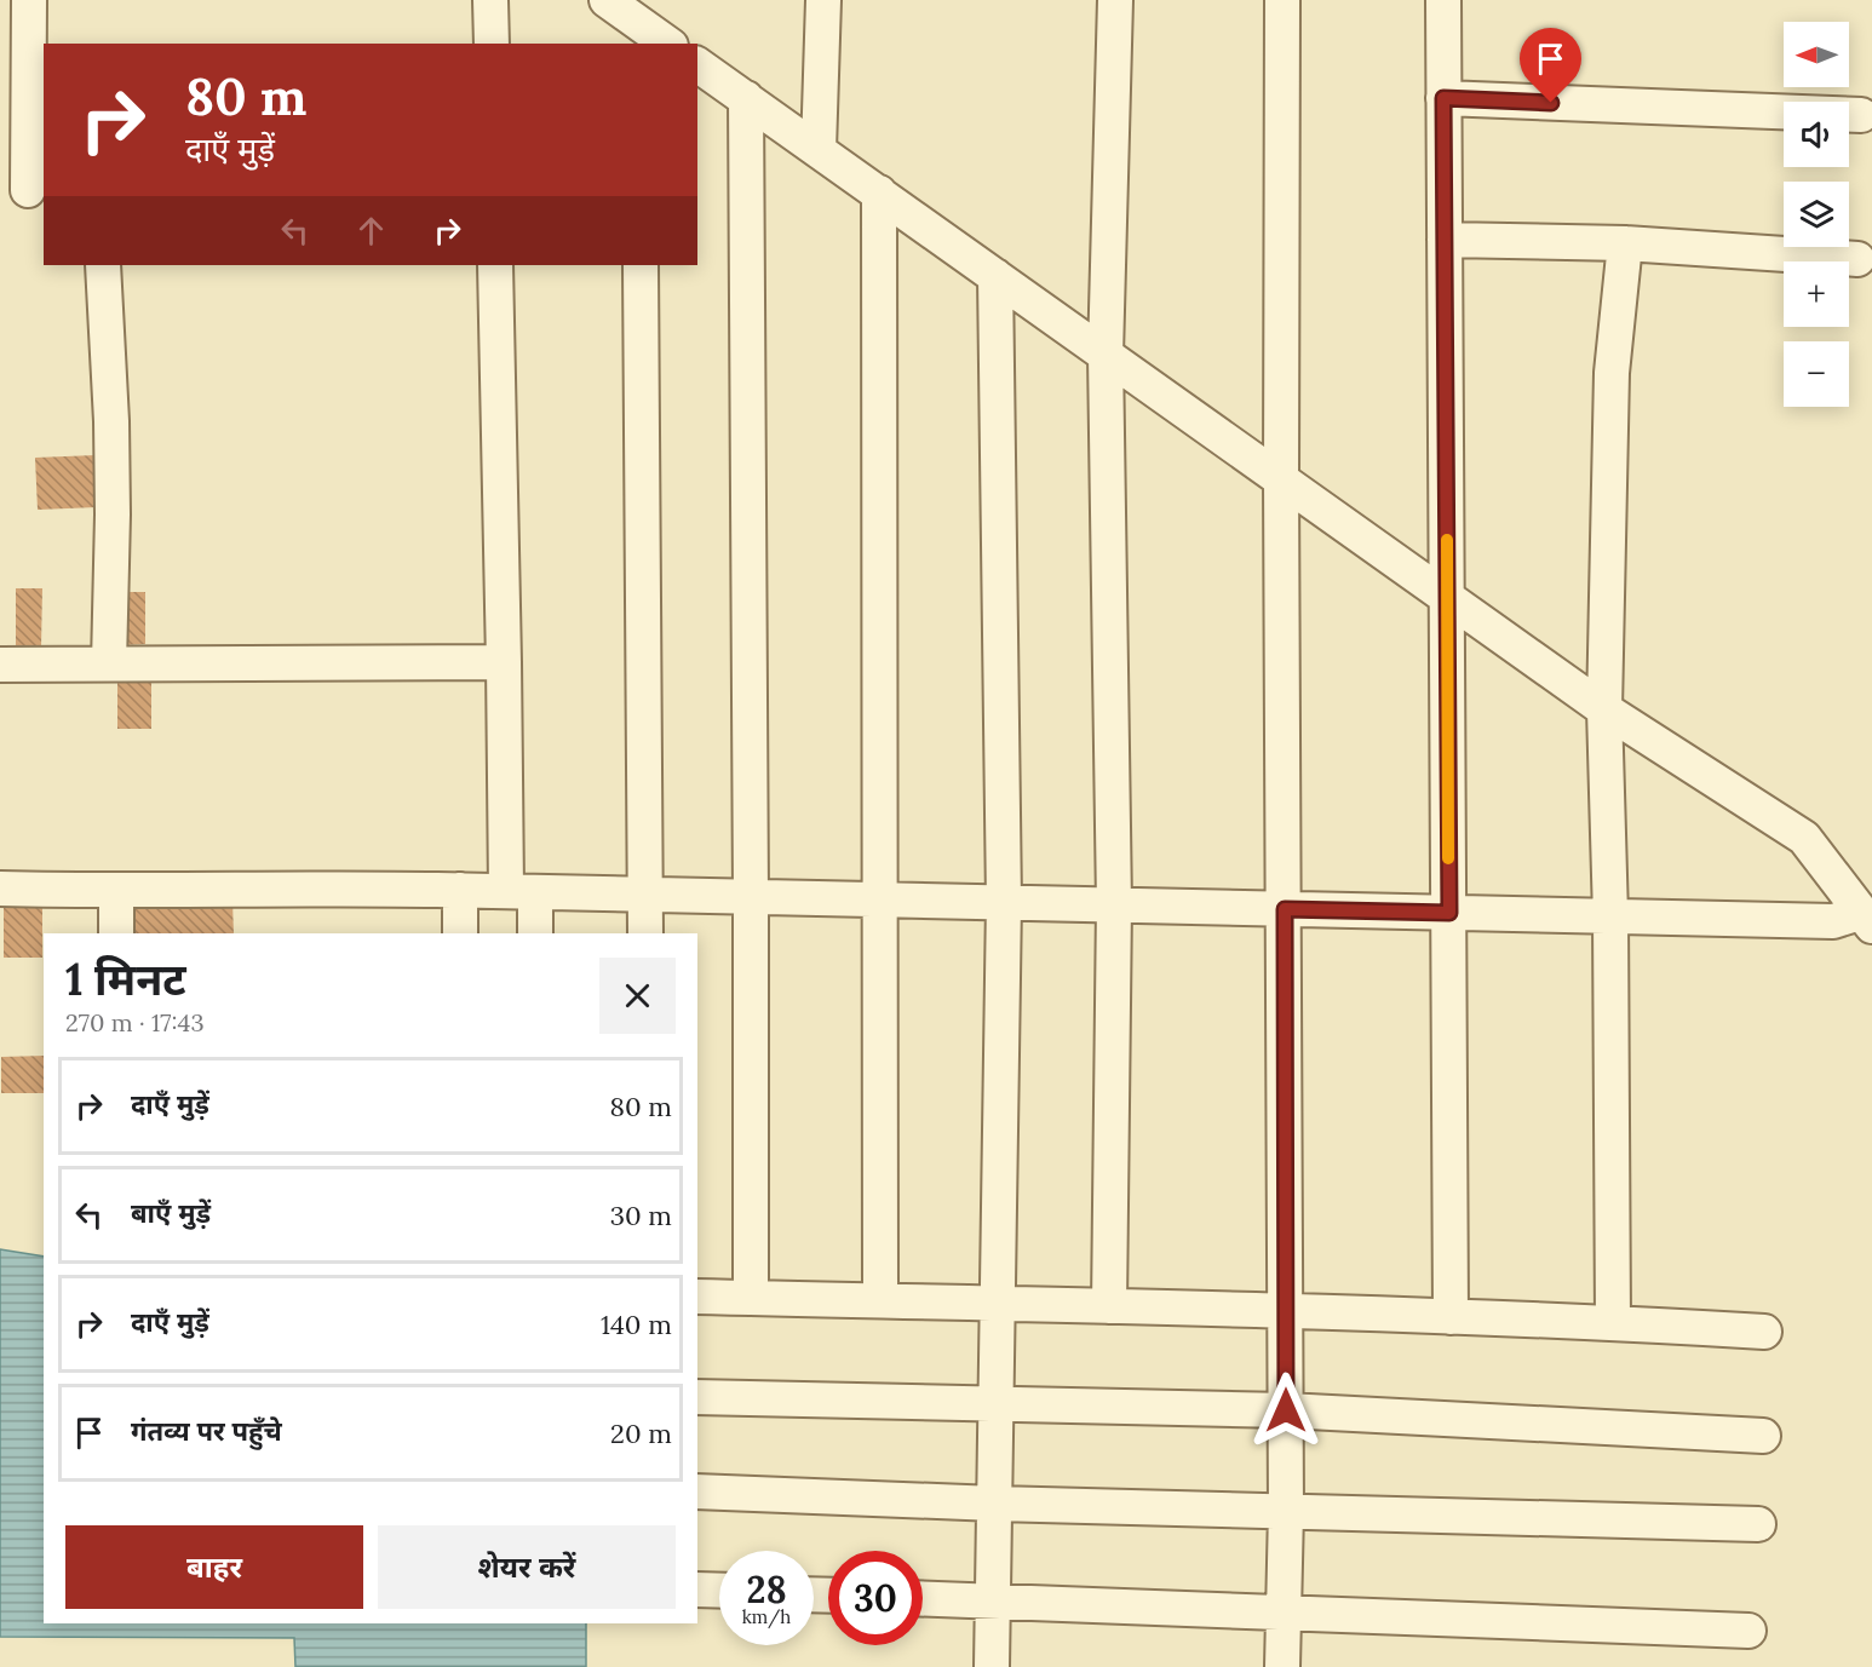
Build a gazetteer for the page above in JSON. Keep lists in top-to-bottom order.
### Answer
{
  "north": "left",
  "page": {
    "map_buttons": ["+", "−"],
    "turn": ["80 m", "दाएँ मुड़ें"],
    "heading": ["1 मिनट", "270 m · 17:43"],
    "list": [
      {
        "name": "दाएँ मुड़ें",
        "value": "80 m"
      },
      {
        "name": "बाएँ मुड़ें",
        "value": "30 m"
      },
      {
        "name": "दाएँ मुड़ें",
        "value": "140 m"
      },
      {
        "name": "गंतव्य पर पहुँचे",
        "value": "20 m"
      }
    ],
    "buttons": ["बाहर", "शेयर करें"],
    "speed": "28 km/h",
    "limit": "30"
  }
}
